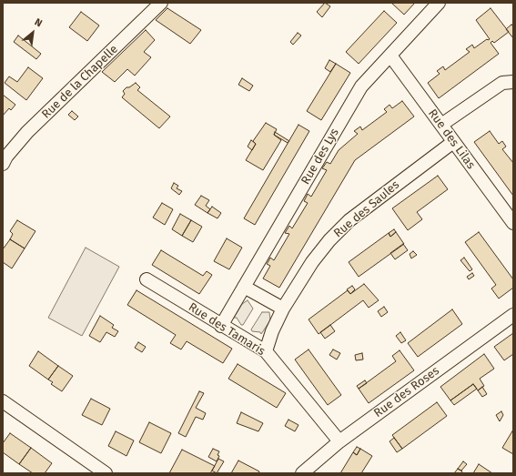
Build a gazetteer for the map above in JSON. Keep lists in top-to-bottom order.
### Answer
{
  "streets": {
    "street": [
      "Rue de la Chapelle",
      "Rue des Lilas",
      "Rue des Lys",
      "Rue des Saules",
      "Rue des Tamaris",
      "Rue des Roses"
    ]
  },
  "crossings": [
    ["Rue des Lilas", "Rue des Lys"],
    ["Rue des Lilas", "Rue des Saules"],
    ["Rue des Lys", "Rue des Tamaris"],
    ["Rue des Saules", "Rue des Tamaris"],
    ["Rue des Tamaris", "Rue des Roses"]
  ],
  "north": "top right"
}
